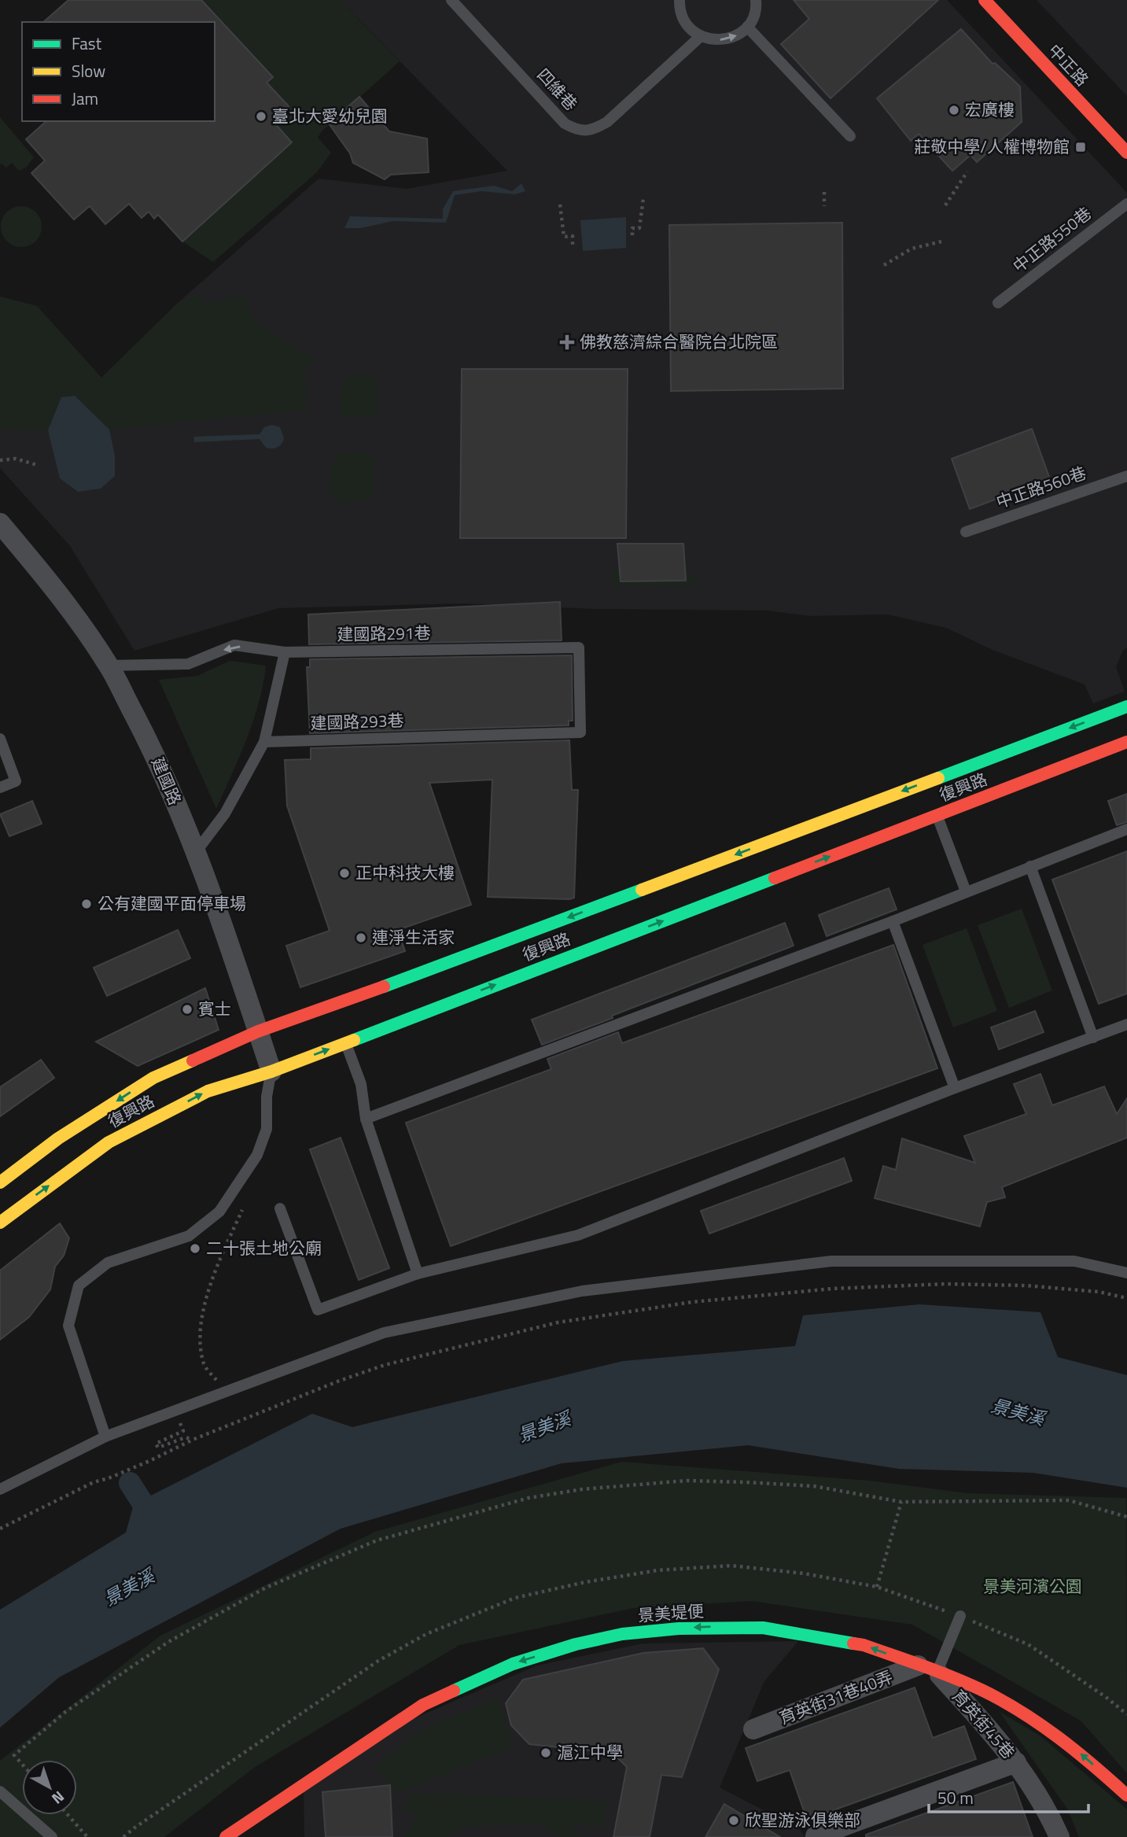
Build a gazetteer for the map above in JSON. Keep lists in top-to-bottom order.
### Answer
{
  "streets": {
    "main road": ["中正路", "復興路", "景美堤便"],
    "street": ["建國路", "育英街31巷40弄", "育英街45巷"],
    "lane": [
      "四維巷",
      "中正路550巷",
      "中正路560巷",
      "建國路291巷",
      "建國路293巷"
    ]
  },
  "crossings": [
    ["建國路291巷", "建國路293巷"],
    ["建國路291巷", "建國路"],
    ["建國路", "復興路"],
    ["景美堤便", "育英街31巷40弄"],
    ["景美堤便", "育英街45巷"],
    ["育英街31巷40弄", "育英街45巷"]
  ],
  "one_way": ["景美堤便"],
  "water": ["景美溪"],
  "parks": ["景美河濱公園"],
  "places": {
    "other": [
      "宏廣樓",
      "臺北大愛幼兒園",
      "正中科技大樓",
      "公有建國平面停車場",
      "連淨生活家",
      "賓士",
      "二十張土地公廟",
      "滬江中學",
      "欣聖游泳俱樂部"
    ],
    "transit": ["莊敬中學/人權博物館"],
    "health": ["佛教慈濟綜合醫院台北院區"]
  },
  "legend": ["Fast", "Slow", "Jam"],
  "scale_bar": "50 m",
  "north": "bottom right"
}
